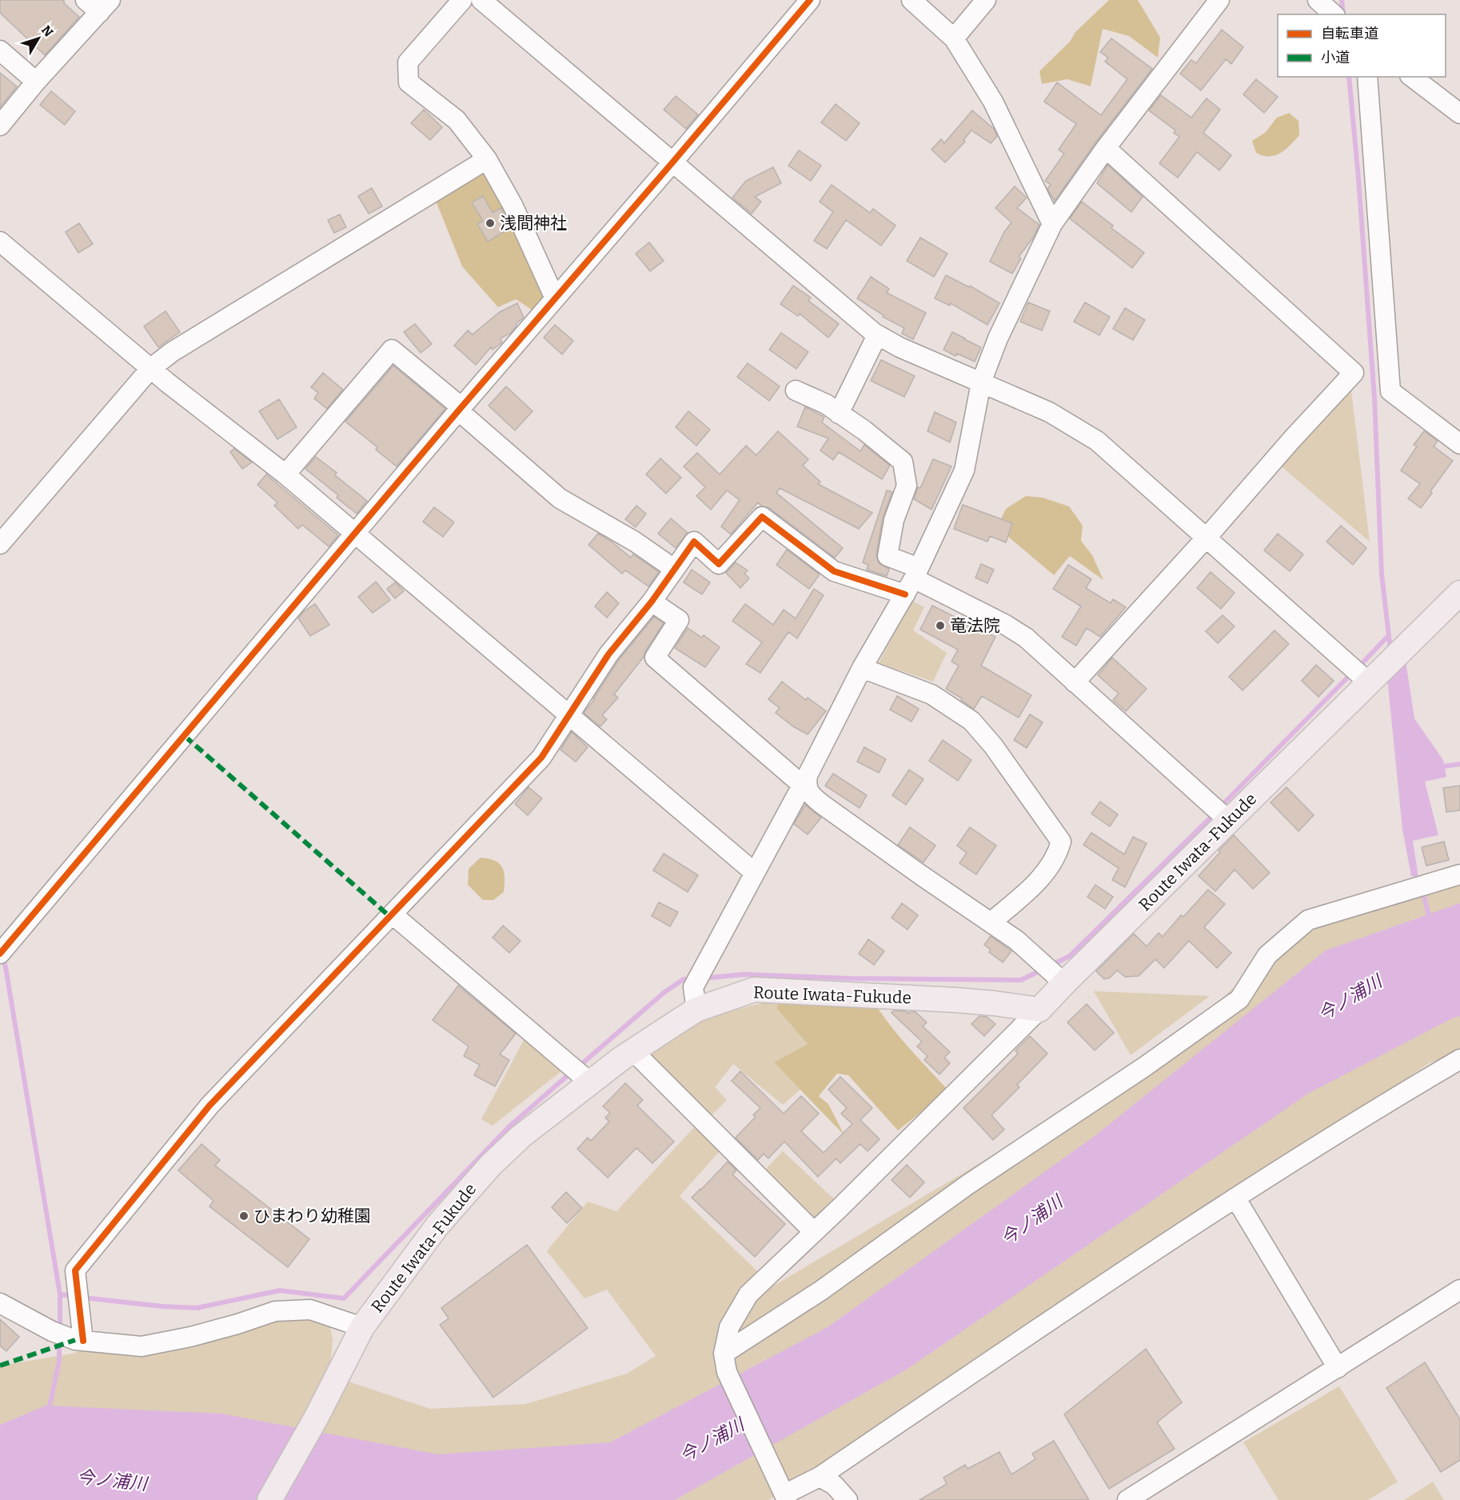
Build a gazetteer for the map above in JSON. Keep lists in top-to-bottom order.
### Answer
{
  "streets": {
    "main road": ["Route Iwata-Fukude"]
  },
  "water": ["今ノ浦川"],
  "places": ["浅間神社", "竜法院", "ひまわり幼稚園"],
  "legend": ["自転車道", "小道"],
  "north": "top right"
}
